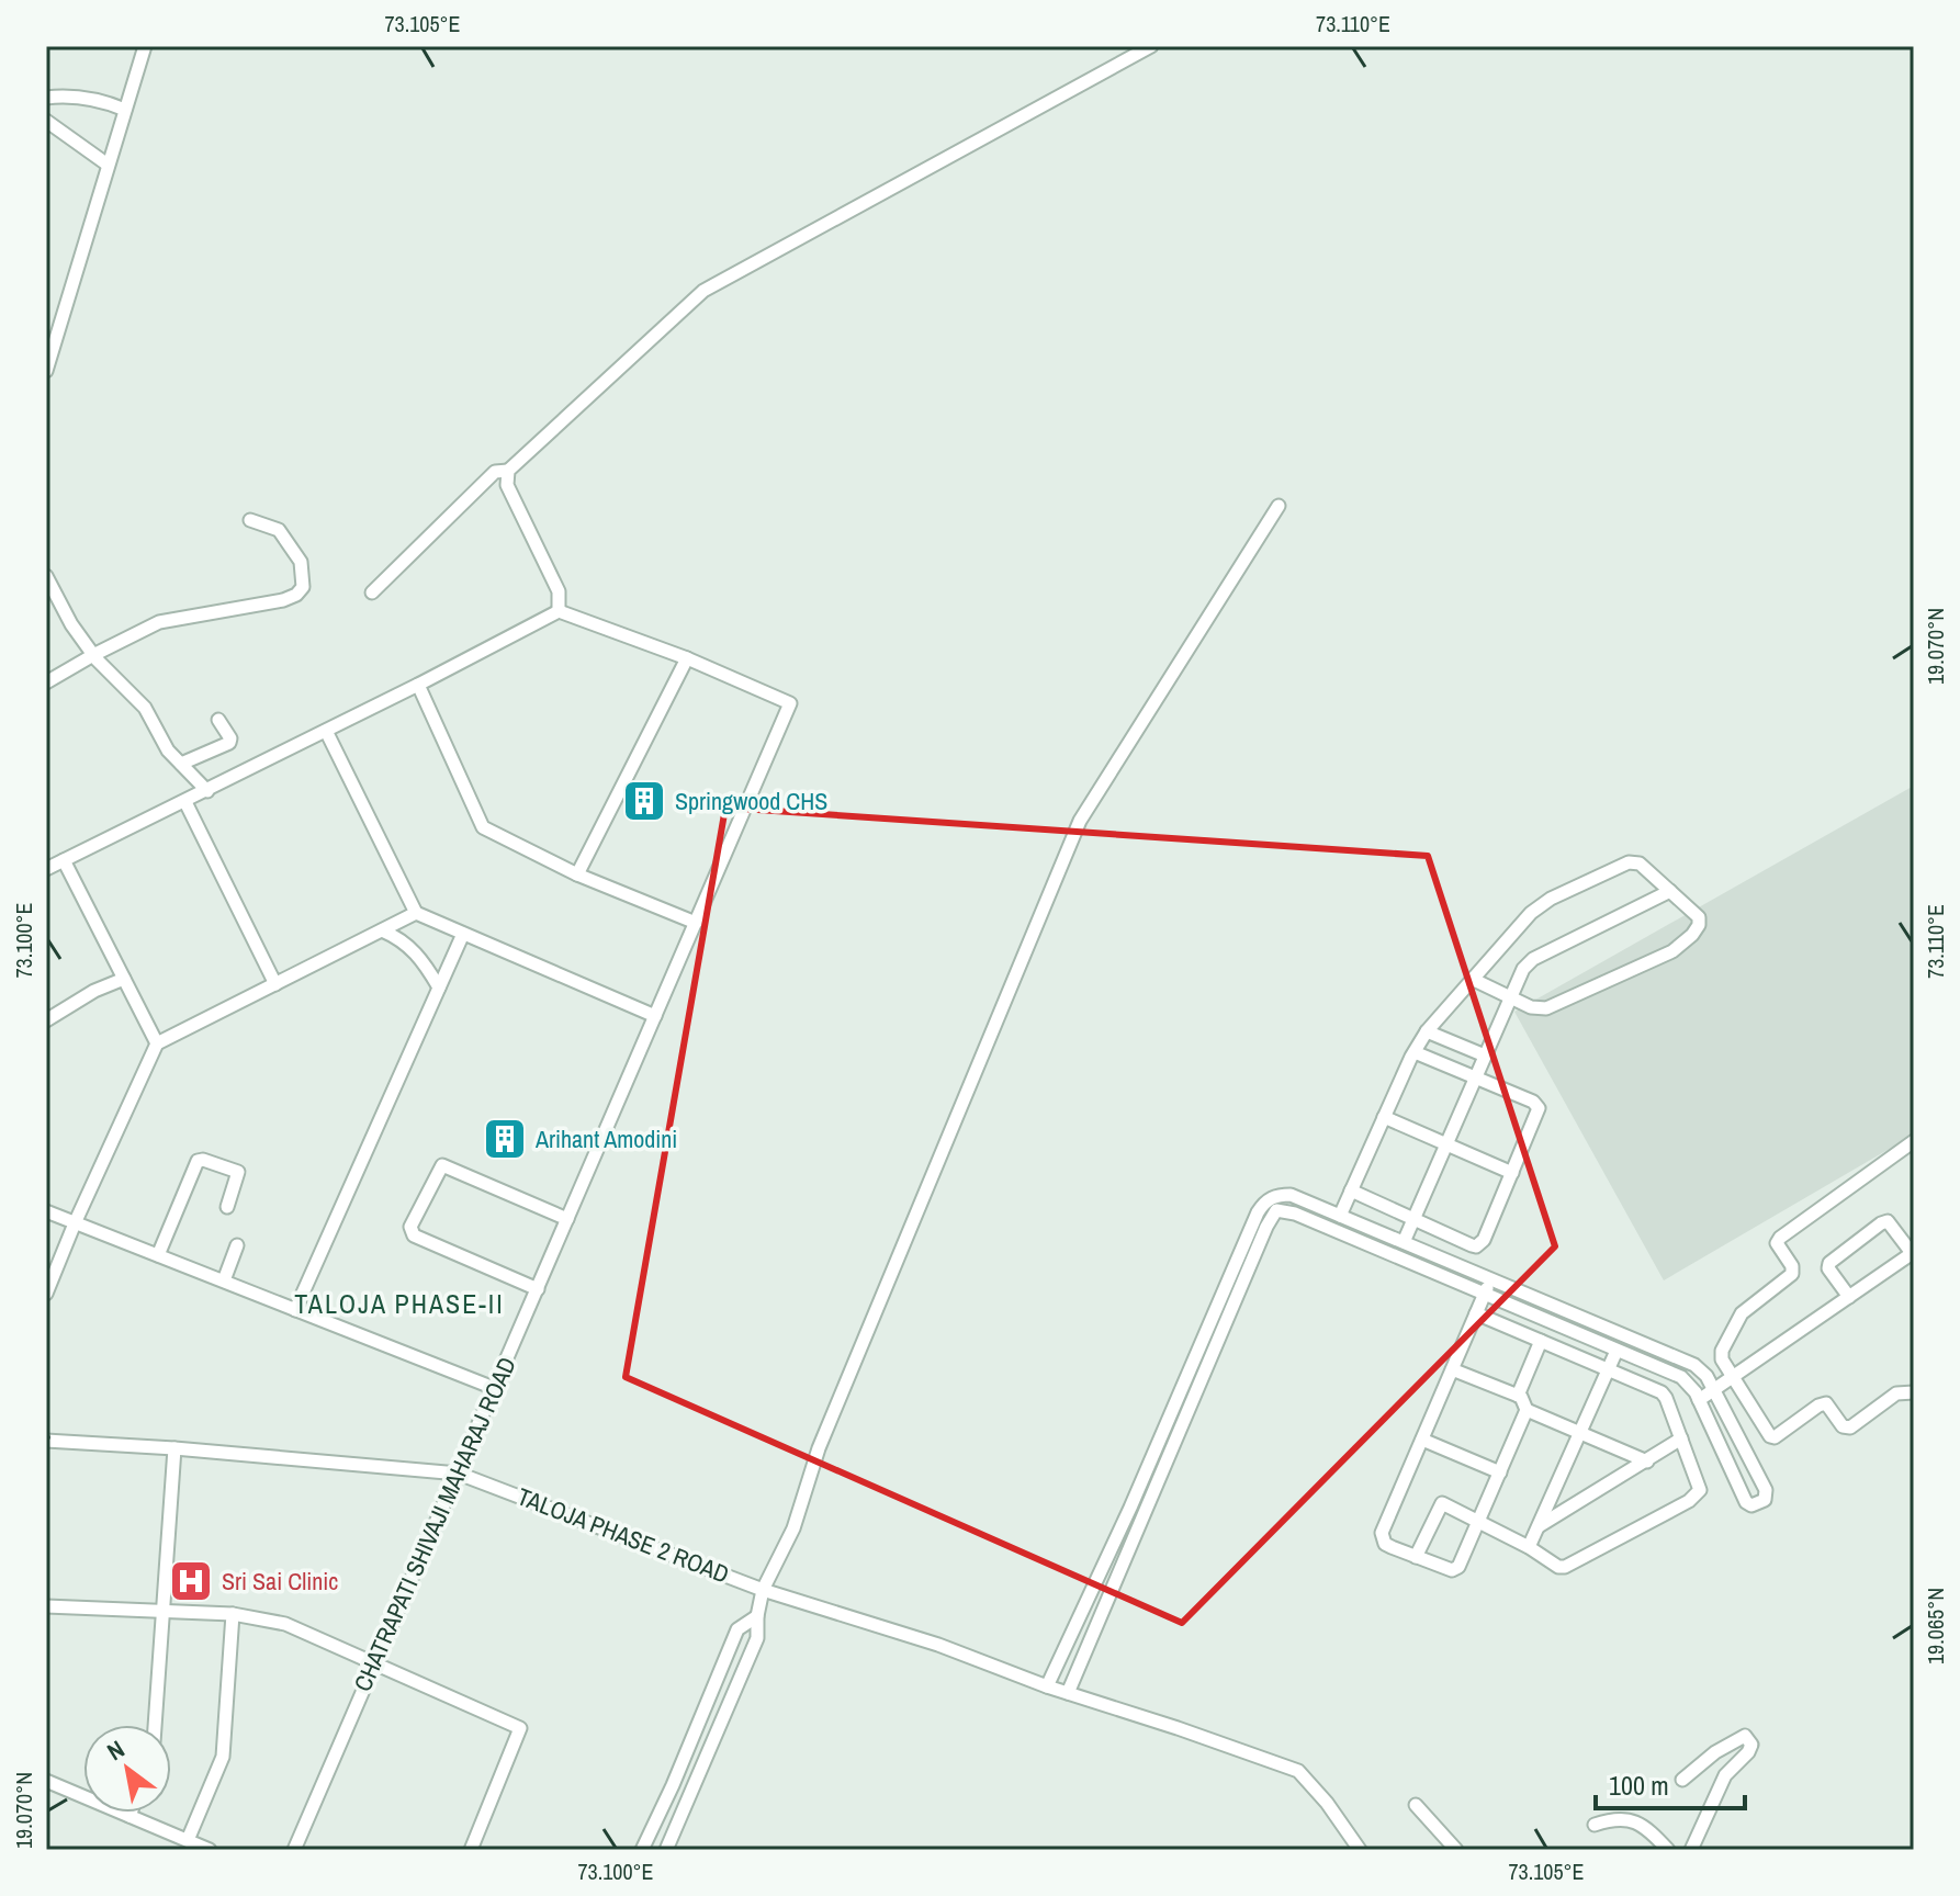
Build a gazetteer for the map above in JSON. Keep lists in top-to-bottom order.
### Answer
{
  "streets": {
    "street": ["CHATRAPATI SHIVAJI MAHARAJ ROAD", "TALOJA PHASE 2 ROAD"]
  },
  "crossings": [
    ["CHATRAPATI SHIVAJI MAHARAJ ROAD", "TALOJA PHASE 2 ROAD"]
  ],
  "districts": ["TALOJA PHASE-II"],
  "places": {
    "building": ["Springwood CHS", "Arihant Amodini"],
    "hospital": ["Sri Sai Clinic"]
  },
  "scale_bar": "100 m",
  "north": "top left",
  "coordinates": [
    "73.105°E",
    "73.110°E",
    "19.070°N",
    "73.100°E",
    "19.065°N"
  ]
}
